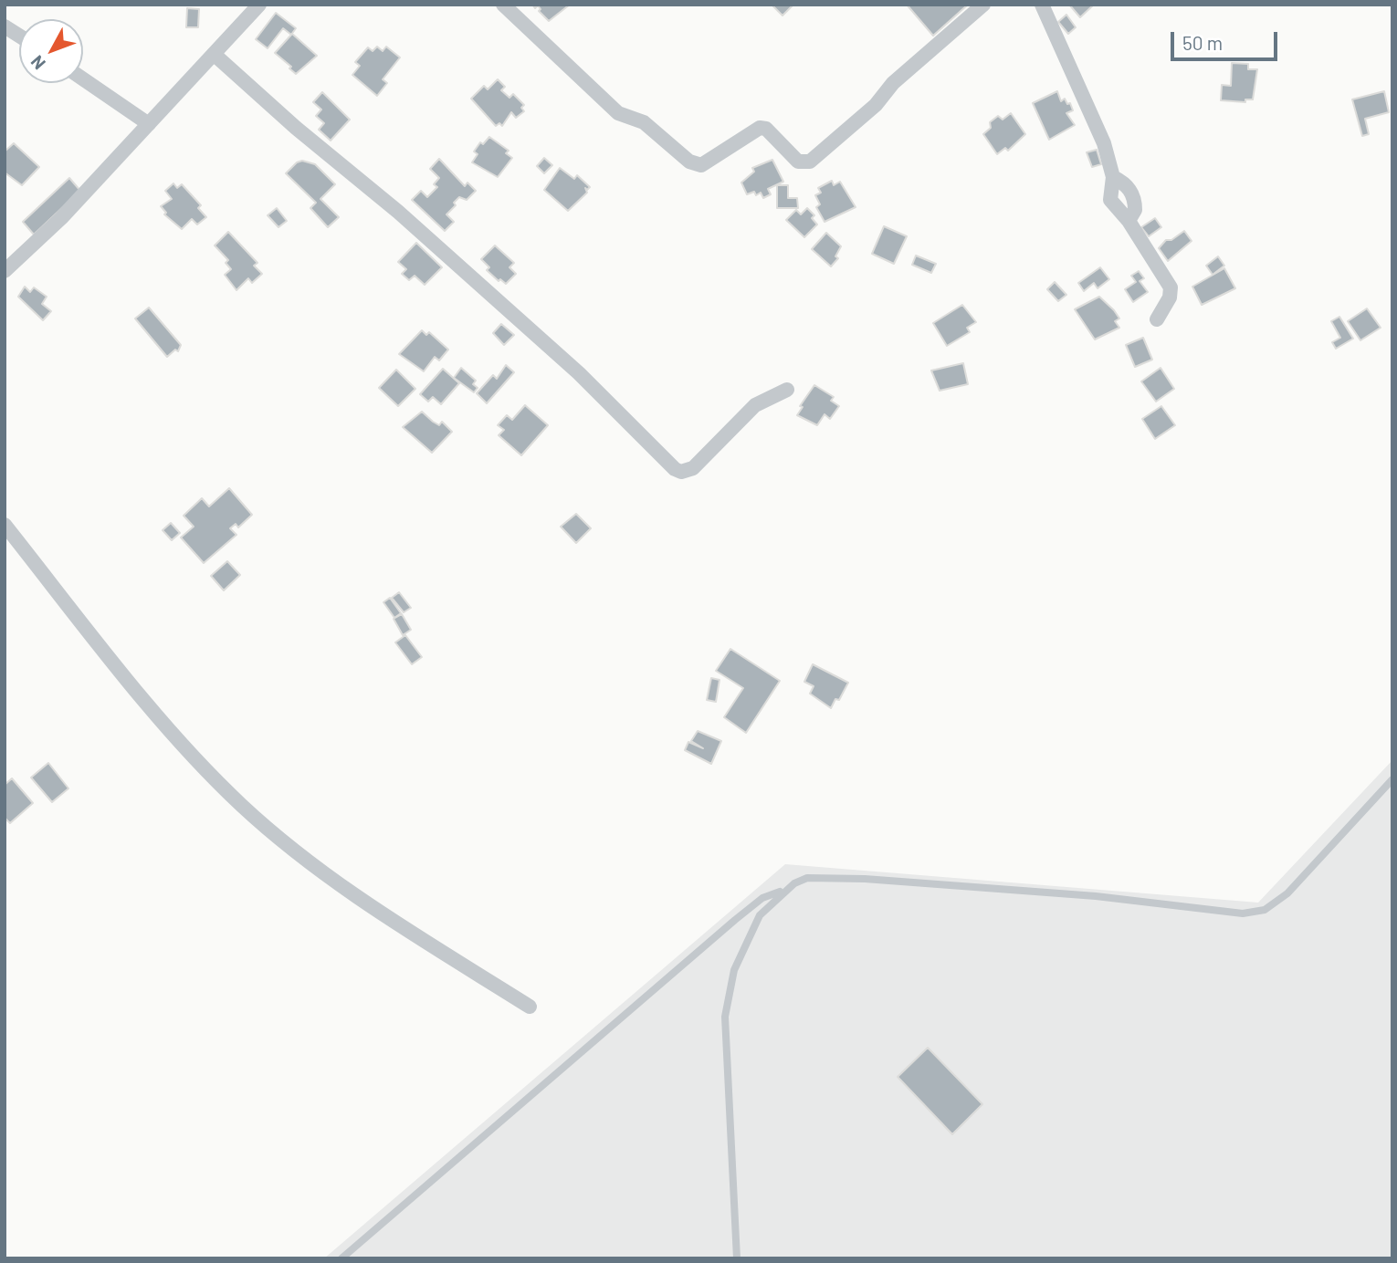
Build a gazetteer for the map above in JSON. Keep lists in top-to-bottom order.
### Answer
{
  "scale_bar": "50 m",
  "north": "bottom left"
}
